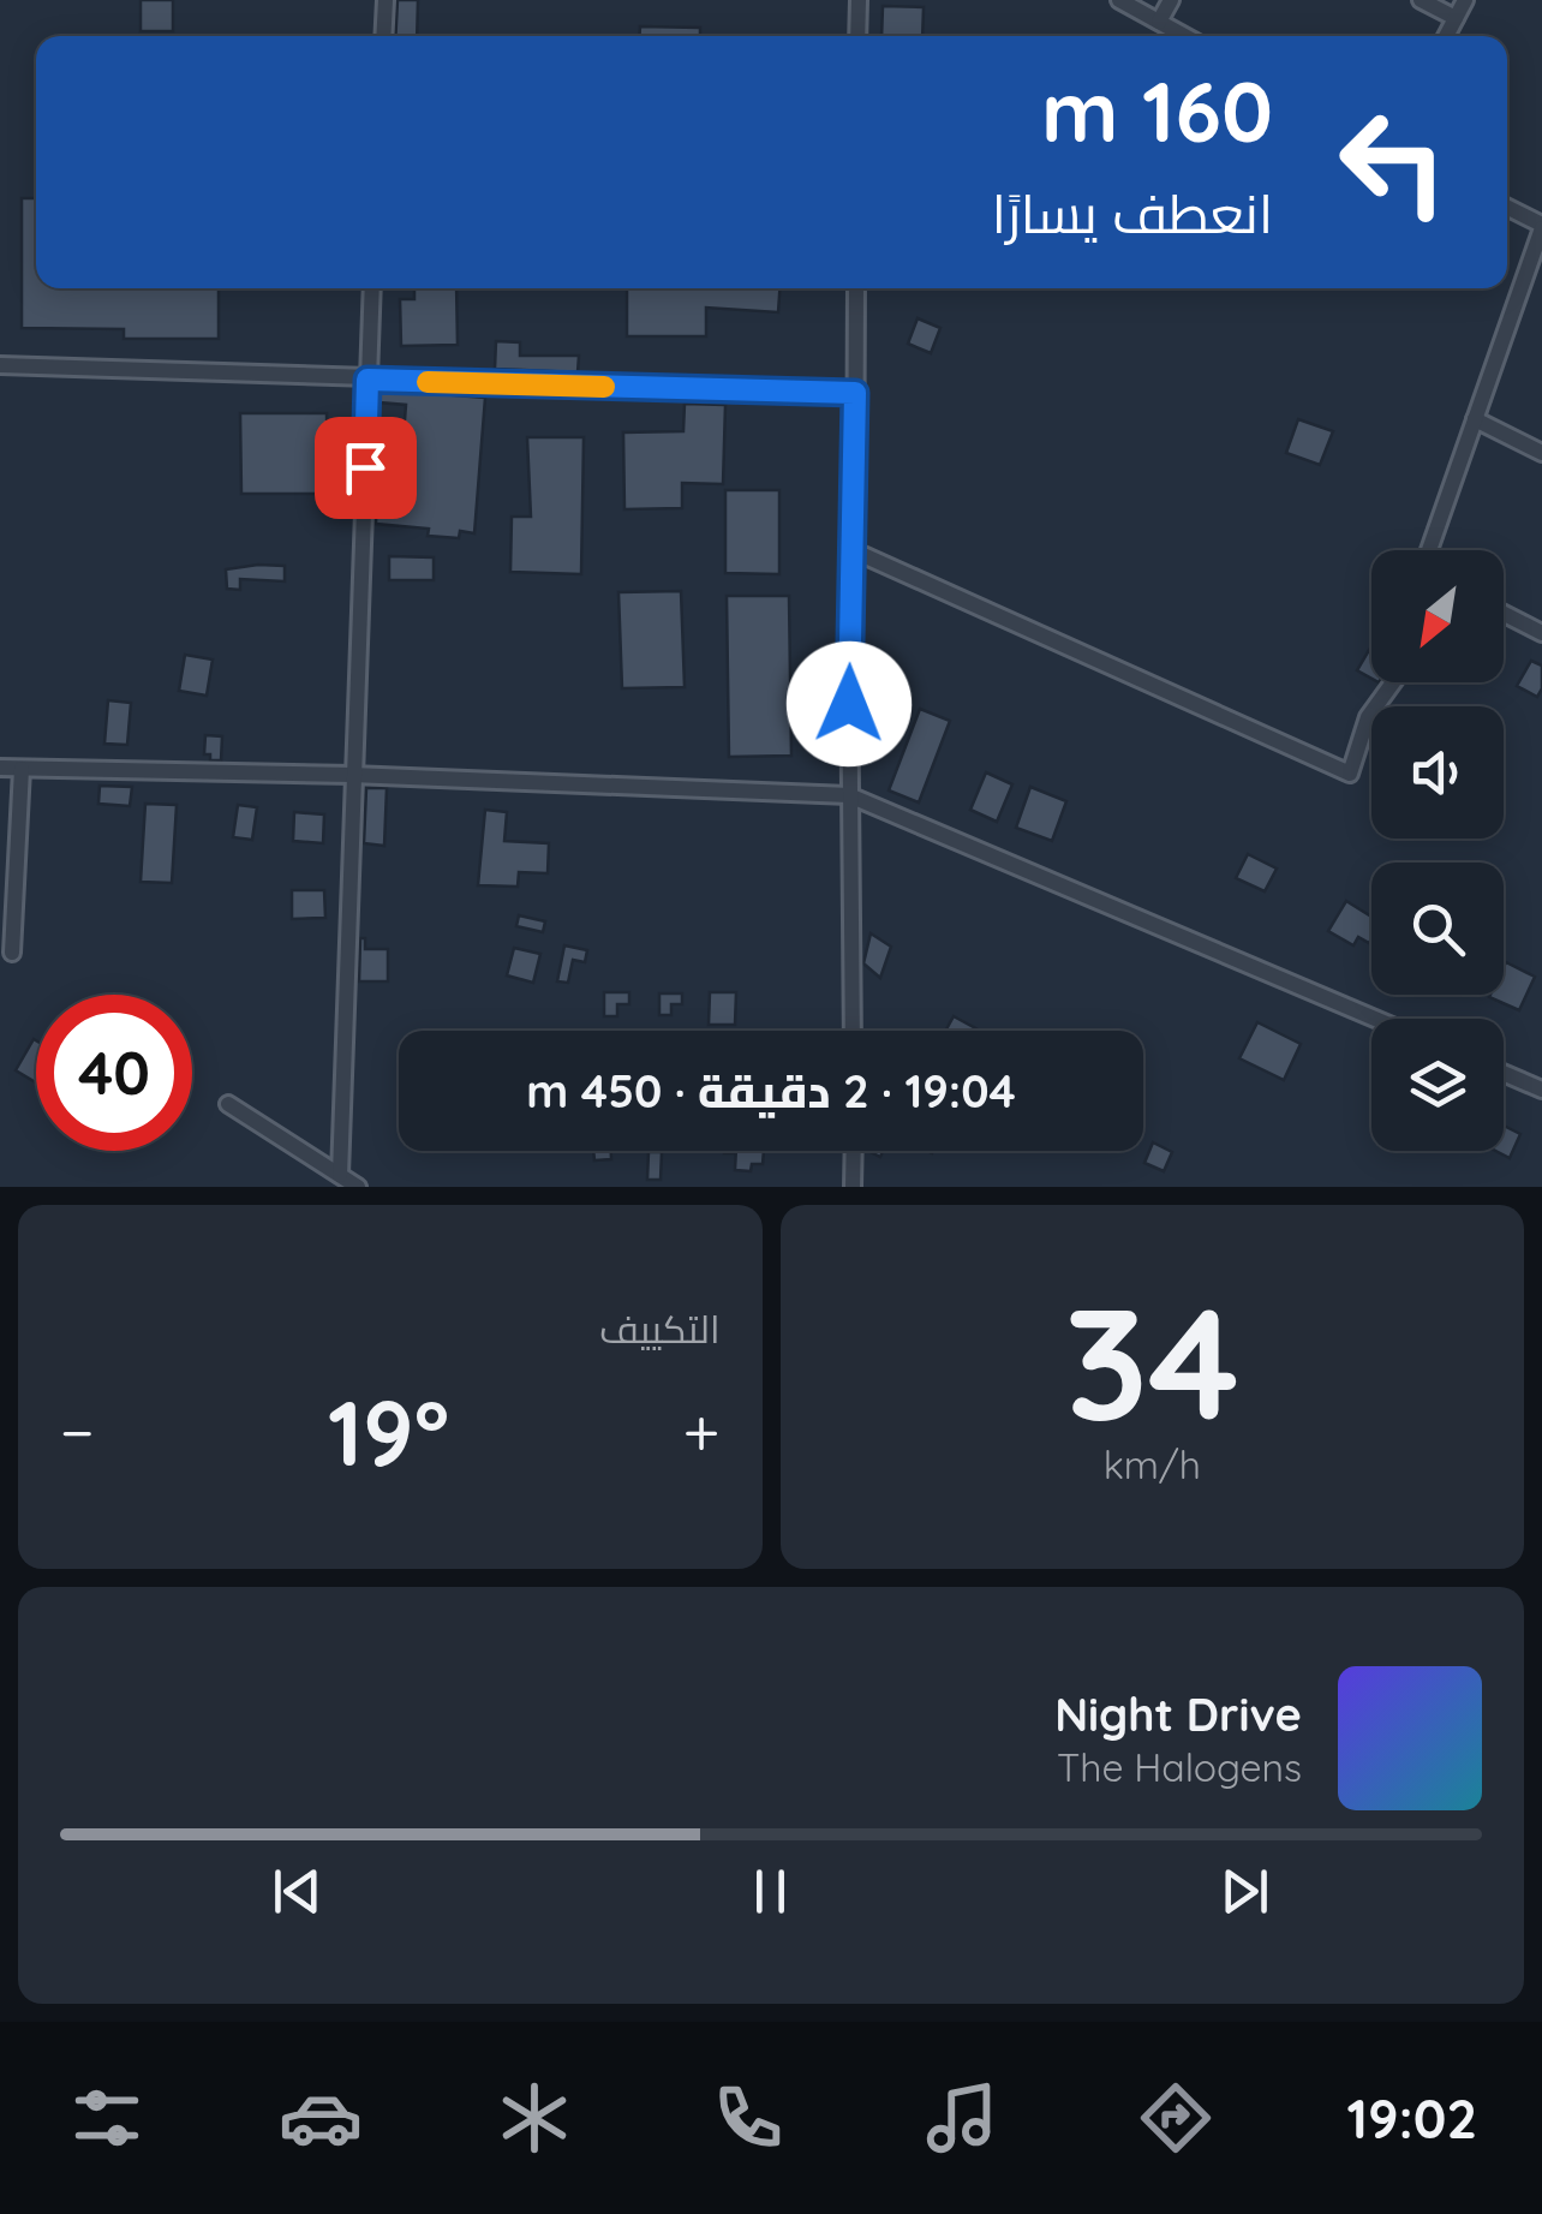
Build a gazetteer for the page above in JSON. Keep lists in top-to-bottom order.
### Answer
{
  "north": "bottom left",
  "page": {
    "turn": ["160 m", "انعطف يسارًا"],
    "limit": "40",
    "trip": "19:04 · 2 دقيقة · 450 m",
    "tile": [
      ["34", "km/h"],
      "التكييف"
    ],
    "heat": ["−", "19°", "+"],
    "song": ["Night Drive", "The Halogens"],
    "tabs": "19:02"
  }
}
